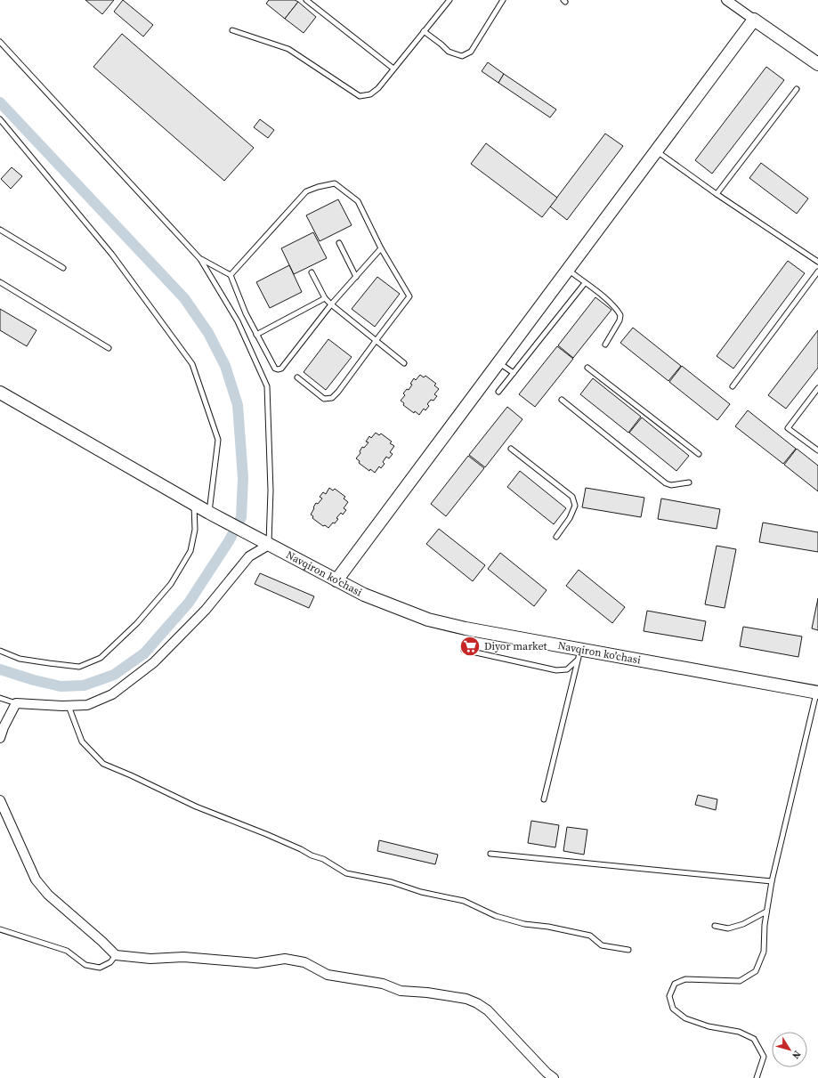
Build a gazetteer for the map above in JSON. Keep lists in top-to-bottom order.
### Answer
{
  "streets": {
    "main road": ["Navqiron ko'chasi"]
  },
  "places": {
    "supermarket": ["Diyor market"]
  },
  "north": "bottom right"
}
